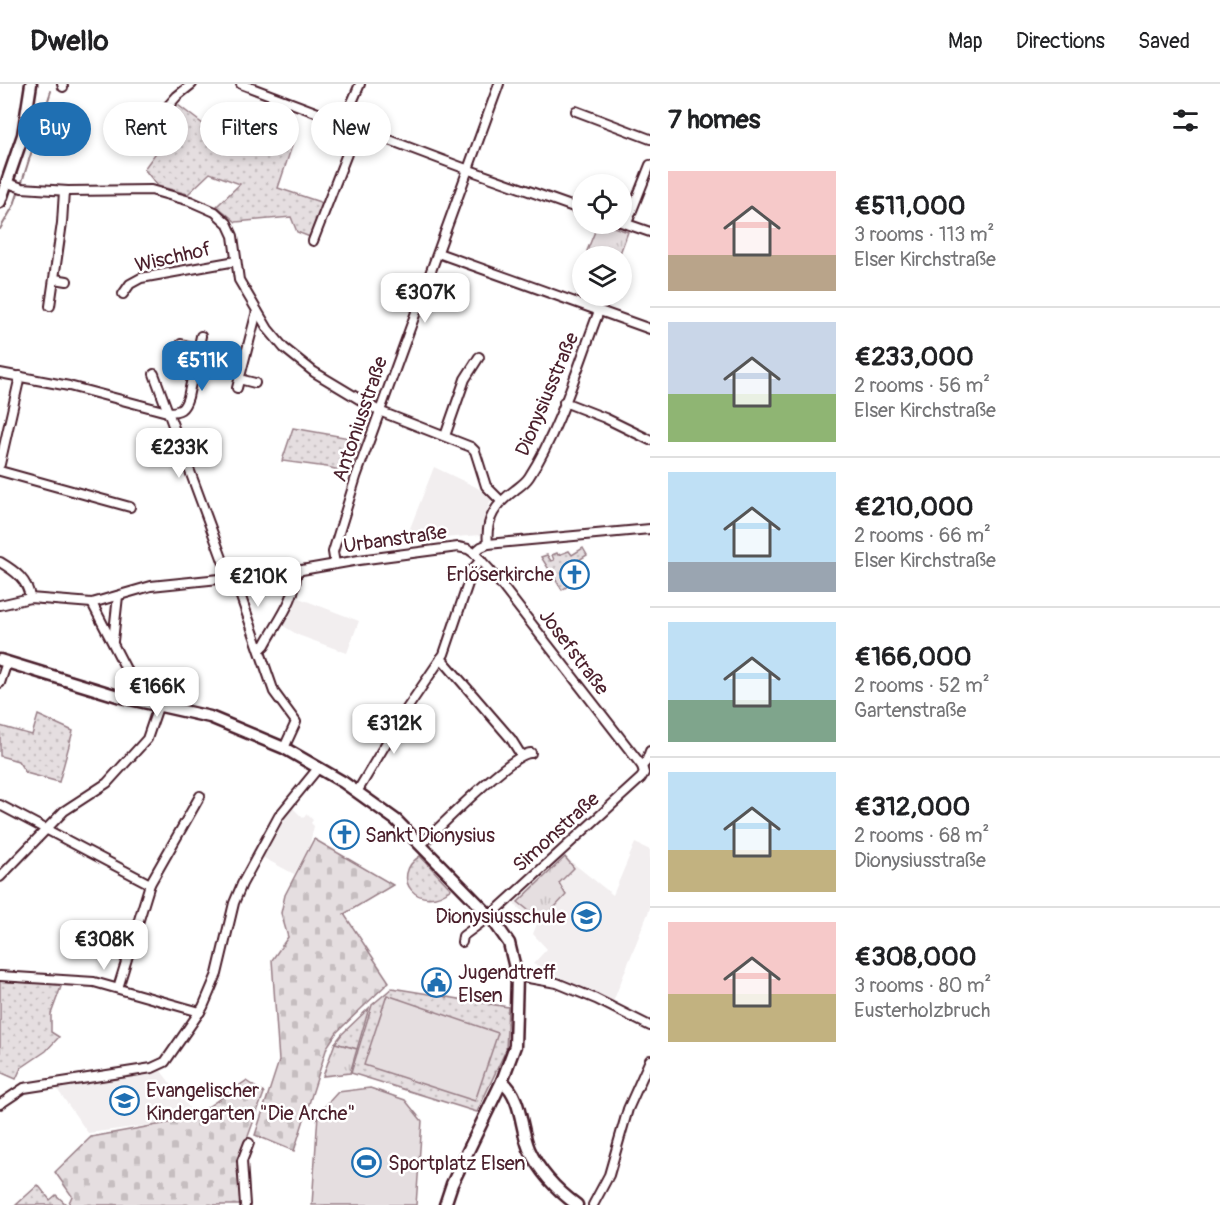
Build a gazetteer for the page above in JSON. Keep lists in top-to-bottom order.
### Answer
{
  "streets": {
    "street": [
      "Wischhof",
      "Dionysiusstraße",
      "Antoniusstraße",
      "Urbanstraße",
      "Josefstraße",
      "Simonstraße"
    ]
  },
  "crossings": [
    ["Dionysiusstraße", "Urbanstraße"],
    ["Antoniusstraße", "Urbanstraße"],
    ["Urbanstraße", "Josefstraße"],
    ["Josefstraße", "Simonstraße"]
  ],
  "places": {
    "church": ["Erlöserkirche", "Sankt Dionysius"],
    "school or university": ["Dionysiusschule", "Evangelischer Kindergarten \"Die Arche\""],
    "public building": ["Jugendtreff Elsen"],
    "sports": ["Sportplatz Elsen"]
  },
  "page": {
    "header": "Dwello",
    "nav": ["Map", "Directions", "Saved"],
    "heading": "7 homes",
    "chip": [
      "Buy",
      "Rent",
      "Filters",
      "New"
    ],
    "list": [
      {
        "name": "€511,000",
        "note": "3 rooms · 113 m² · Elser Kirchstraße"
      },
      {
        "name": "€233,000",
        "note": "2 rooms · 56 m² · Elser Kirchstraße"
      },
      {
        "name": "€210,000",
        "note": "2 rooms · 66 m² · Elser Kirchstraße"
      },
      {
        "name": "€166,000",
        "note": "2 rooms · 52 m² · Gartenstraße"
      },
      {
        "name": "€312,000",
        "note": "2 rooms · 68 m² · Dionysiusstraße"
      },
      {
        "name": "€308,000",
        "note": "3 rooms · 80 m² · Eusterholzbruch"
      }
    ],
    "price": [
      "€307K",
      "€511K",
      "€233K",
      "€210K",
      "€166K",
      "€312K",
      "€308K"
    ]
  }
}
